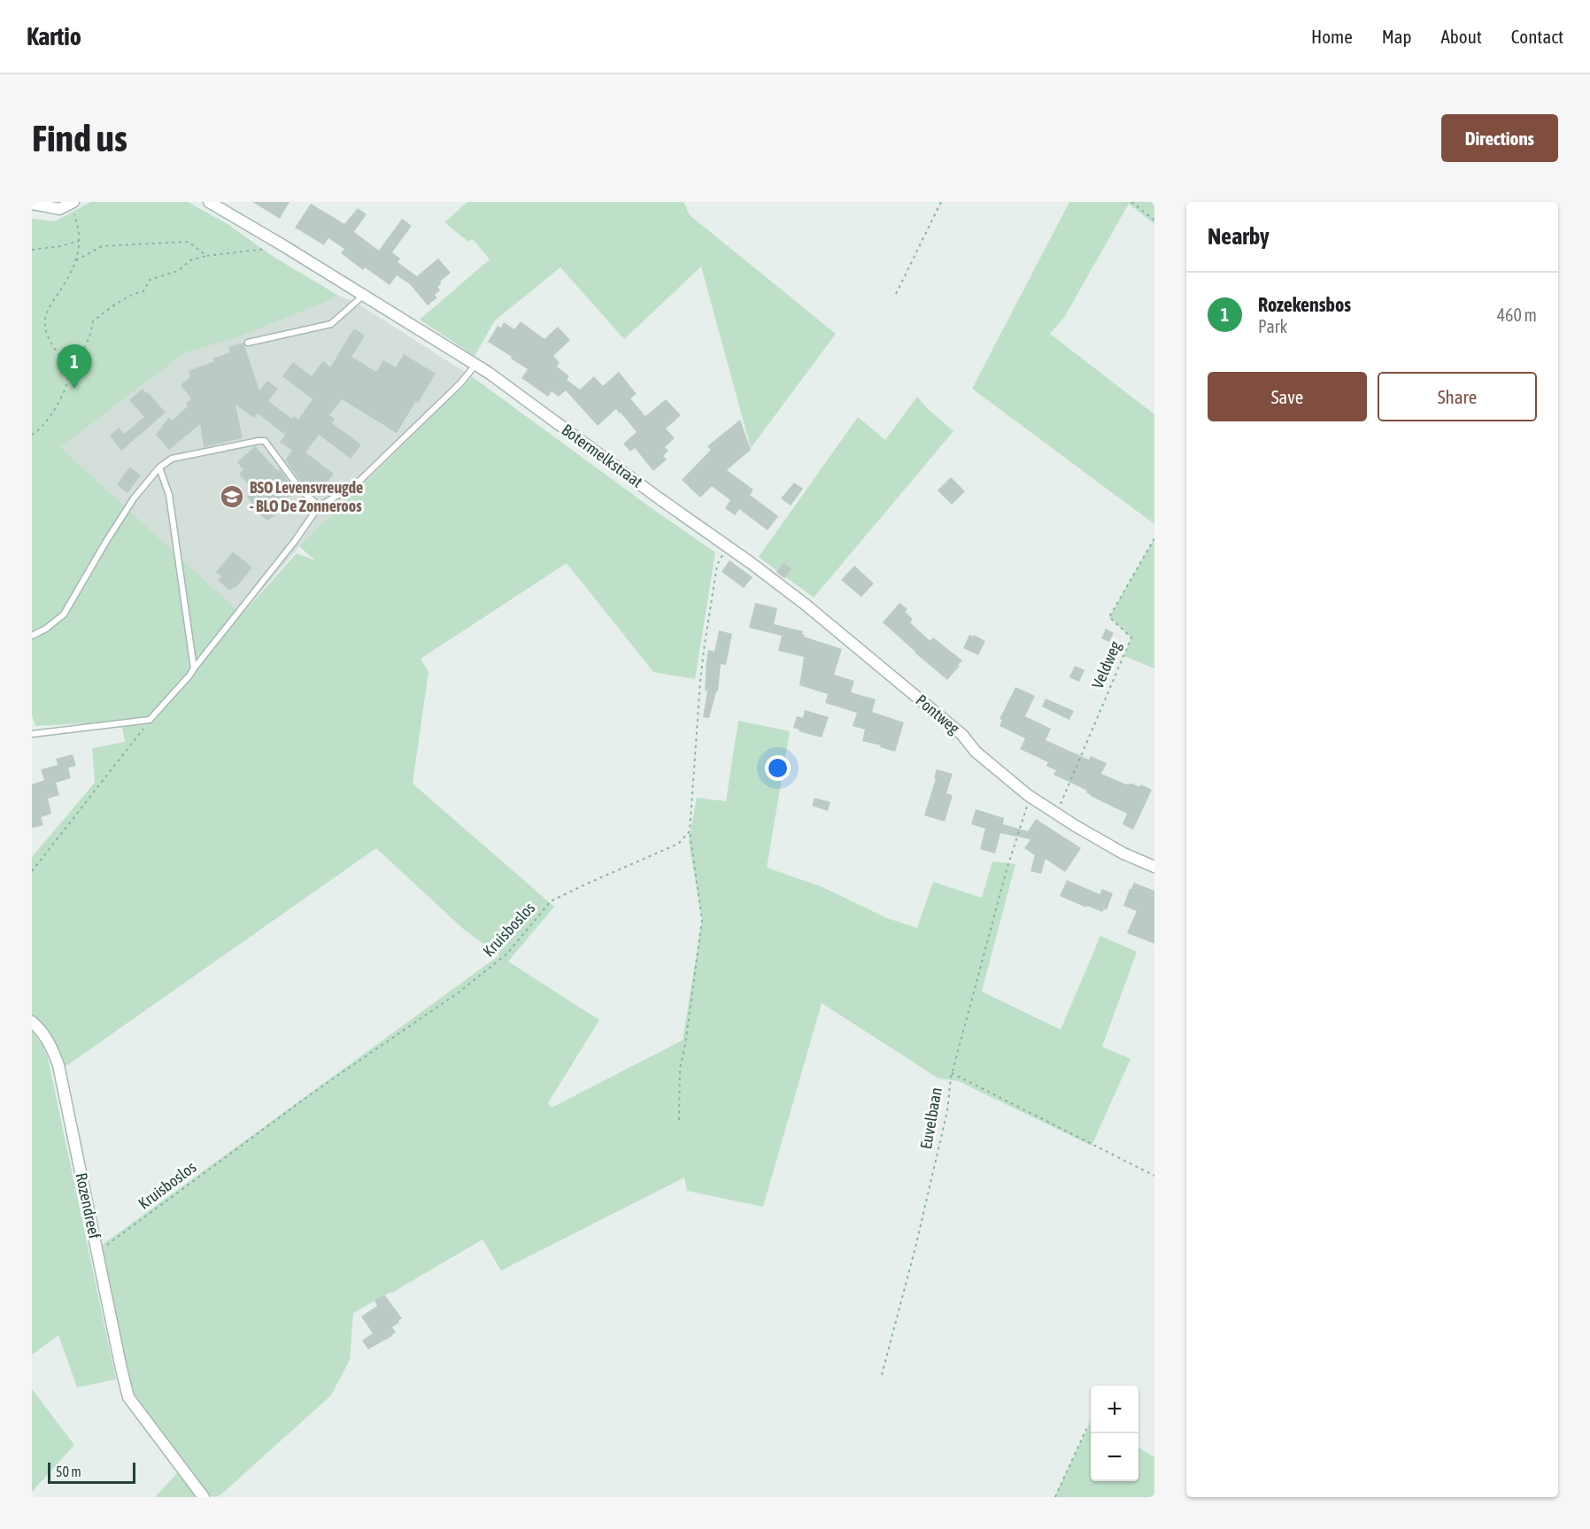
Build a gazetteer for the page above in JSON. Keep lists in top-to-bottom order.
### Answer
{
  "streets": {
    "street": ["Botermelkstraat", "Pontweg", "Rozendreef"],
    "path": ["Veldweg", "Kruisboslos", "Euvelbaan"]
  },
  "crossings": [
    ["Botermelkstraat", "Pontweg"],
    ["Veldweg", "Pontweg"],
    ["Pontweg", "Euvelbaan"],
    ["Kruisboslos", "Rozendreef"]
  ],
  "places": {
    "school or university": ["BSO Levensvreugde - BLO De Zonneroos"]
  },
  "scale_bar": "50 m",
  "page": {
    "header": "Kartio",
    "nav": [
      "Home",
      "Map",
      "About",
      "Contact"
    ],
    "buttons": [
      "Directions",
      ["Save", "Share"]
    ],
    "title": "Find us",
    "heading": "Nearby",
    "list": [
      {
        "mark": "1",
        "name": "Rozekensbos",
        "note": "Park",
        "value": "460 m"
      }
    ],
    "pins": "1",
    "map_buttons": ["+", "−"],
    "scale": "50 m"
  }
}
